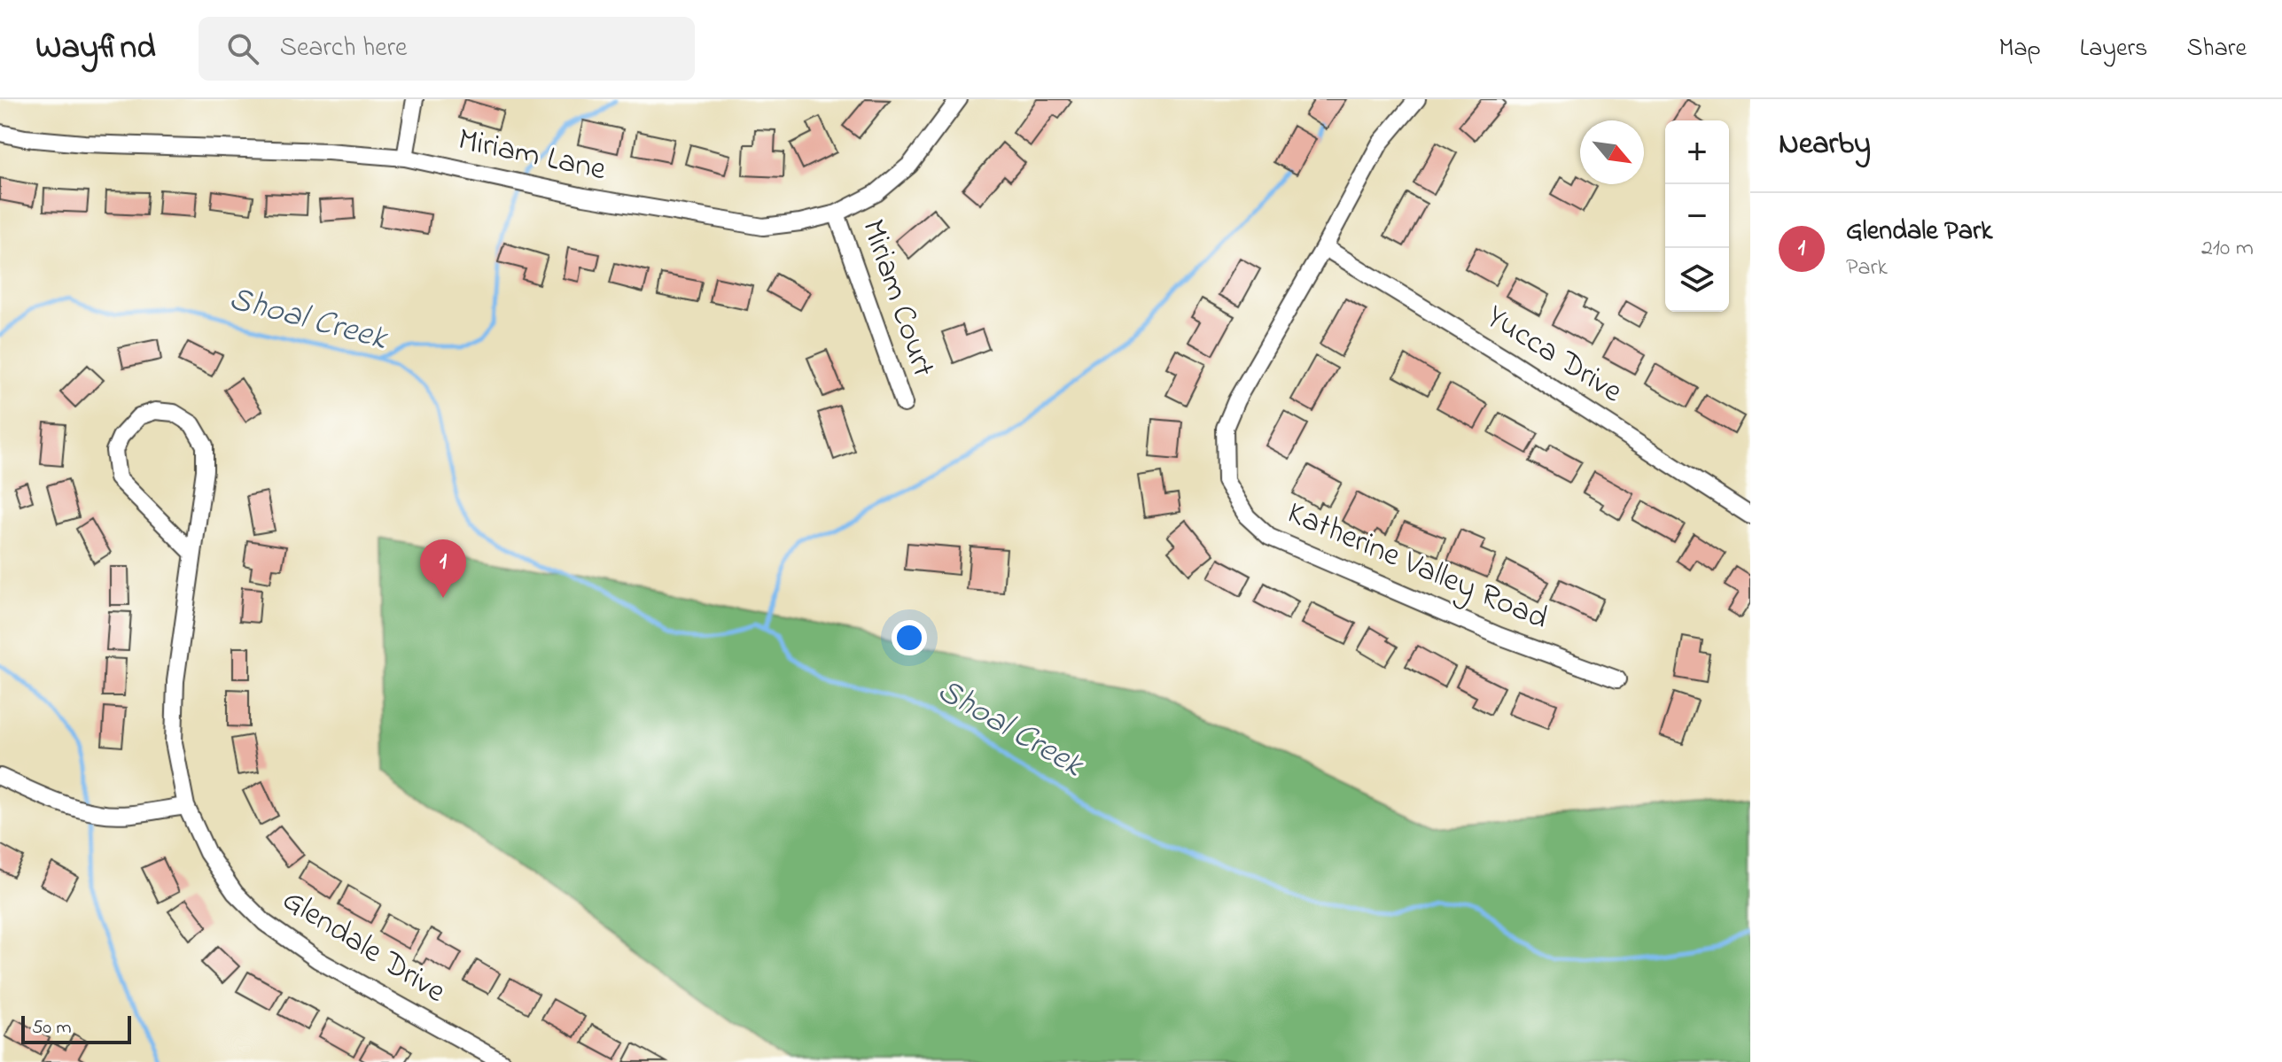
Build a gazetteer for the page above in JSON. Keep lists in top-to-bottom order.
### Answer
{
  "streets": {
    "street": [
      "Miriam Lane",
      "Miriam Court",
      "Yucca Drive",
      "Katherine Valley Road",
      "Glendale Drive"
    ]
  },
  "crossings": [
    ["Miriam Lane", "Miriam Court"],
    ["Yucca Drive", "Katherine Valley Road"]
  ],
  "water": ["Shoal Creek"],
  "scale_bar": "50 m",
  "north": "bottom right",
  "page": {
    "header": "Wayfind",
    "search": "Search here",
    "nav": ["Map", "Layers", "Share"],
    "heading": "Nearby",
    "map_buttons": ["+", "−"],
    "list": [
      {
        "mark": "1",
        "name": "Glendale Park",
        "note": "Park",
        "value": "210 m"
      }
    ],
    "pins": "1",
    "scale": "50 m"
  }
}
